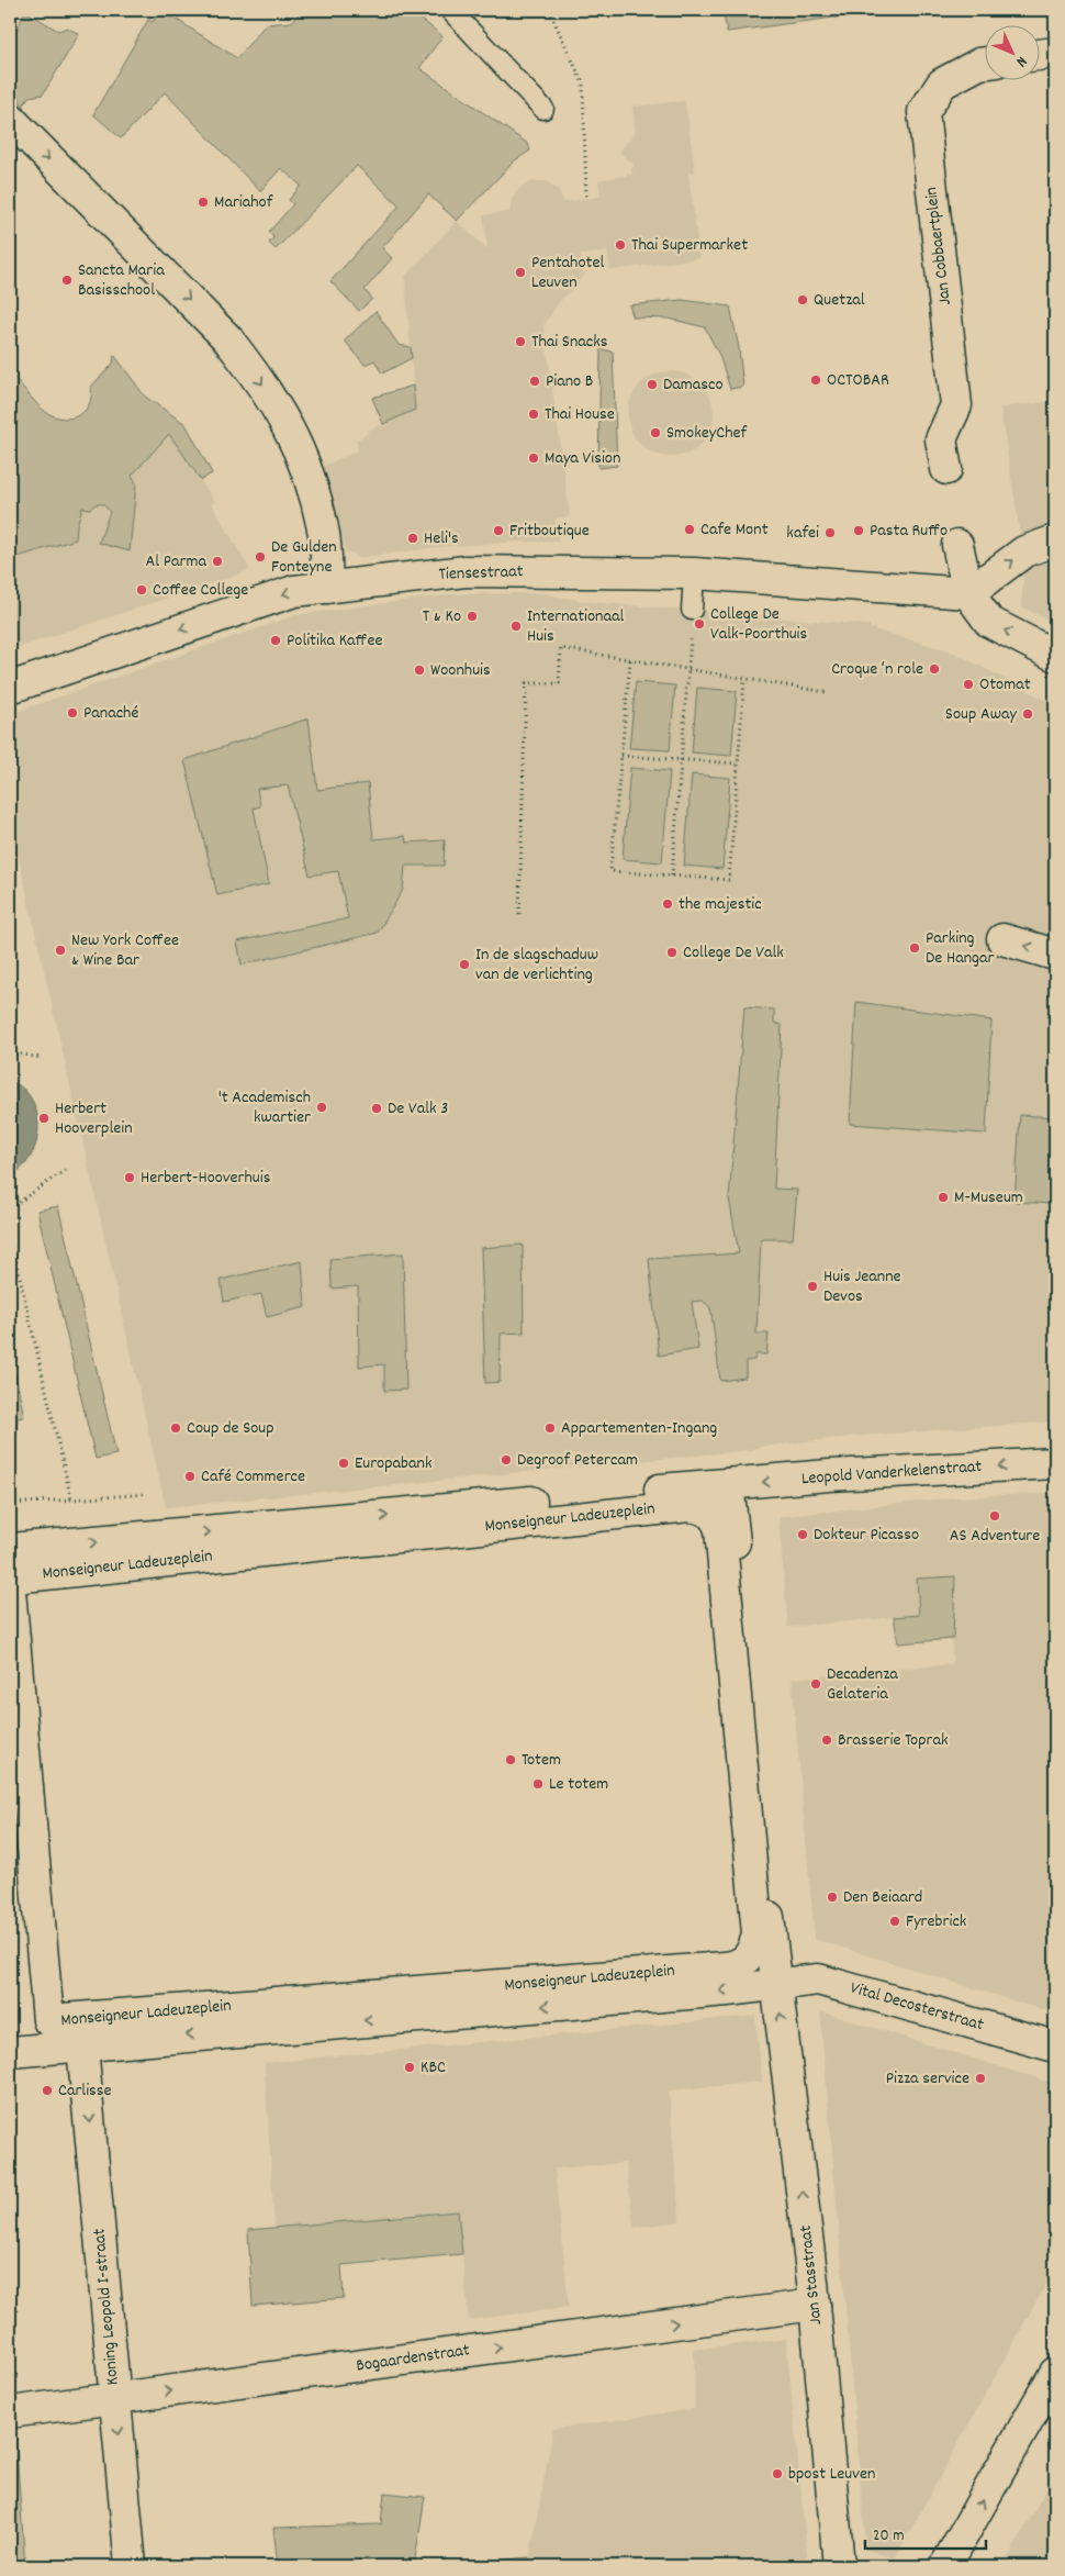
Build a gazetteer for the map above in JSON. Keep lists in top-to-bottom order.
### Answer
{
  "streets": {
    "street": [
      "Jan Cobbaertplein",
      "Tiensestraat",
      "Leopold Vanderkelenstraat",
      "Monseigneur Ladeuzeplein",
      "Vital Decosterstraat",
      "Jan Stasstraat",
      "Koning Leopold I-straat",
      "Bogaardenstraat"
    ]
  },
  "crossings": [
    ["Leopold Vanderkelenstraat", "Monseigneur Ladeuzeplein"],
    ["Monseigneur Ladeuzeplein", "Vital Decosterstraat"],
    ["Monseigneur Ladeuzeplein", "Jan Stasstraat"],
    ["Monseigneur Ladeuzeplein", "Koning Leopold I-straat"],
    ["Vital Decosterstraat", "Jan Stasstraat"],
    ["Jan Stasstraat", "Bogaardenstraat"],
    ["Koning Leopold I-straat", "Bogaardenstraat"]
  ],
  "one_way": [
    "Leopold Vanderkelenstraat",
    "Jan Stasstraat",
    "Koning Leopold I-straat",
    "Bogaardenstraat"
  ],
  "places": [
    "Mariahof",
    "Thai Supermarket",
    "Pentahotel Leuven",
    "Sancta Maria Basisschool",
    "Quetzal",
    "Thai Snacks",
    "OCTOBAR",
    "Piano B",
    "Damasco",
    "Thai House",
    "SmokeyChef",
    "Maya Vision",
    "Cafe Mont",
    "Fritboutique",
    "Pasta Ruffo",
    "kafei",
    "Heli's",
    "De Gulden Fonteyne",
    "Al Parma",
    "Coffee College",
    "T & Ko",
    "College De Valk-Poorthuis",
    "Internationaal Huis",
    "Politika Kaffee",
    "Croque ‘n role",
    "Woonhuis",
    "Otomat",
    "Panaché",
    "Soup Away",
    "the majestic",
    "Parking De Hangar",
    "New York Coffee & Wine Bar",
    "College De Valk",
    "In de slagschaduw van de verlichting",
    "'t Academisch kwartier",
    "De Valk 3",
    "Herbert Hooverplein",
    "Herbert-Hooverhuis",
    "M-Museum",
    "Huis Jeanne Devos",
    "Coup de Soup",
    "Appartementen-Ingang",
    "Degroof Petercam",
    "Europabank",
    "Café Commerce",
    "AS Adventure",
    "Dokteur Picasso",
    "Decadenza Gelateria",
    "Brasserie Toprak",
    "Totem",
    "Le totem",
    "Den Beiaard",
    "Fyrebrick",
    "KBC",
    "Pizza service",
    "Carlisse",
    "bpost Leuven"
  ],
  "scale_bar": "20 m",
  "north": "bottom right"
}
